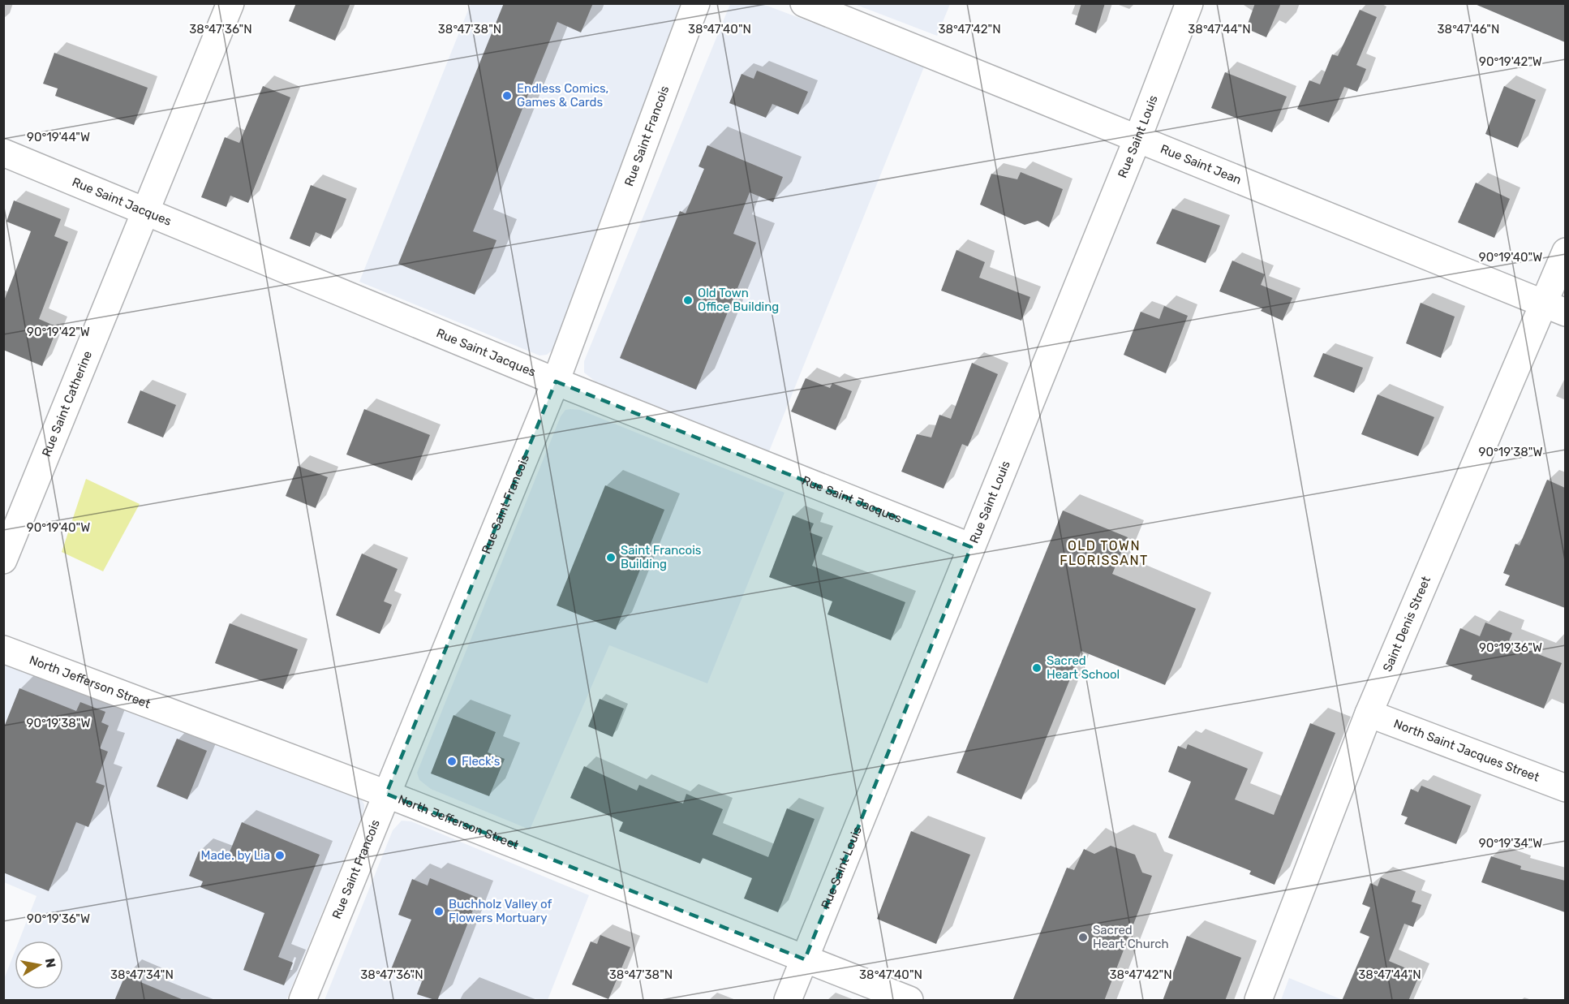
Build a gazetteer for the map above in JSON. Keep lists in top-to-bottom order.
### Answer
{
  "streets": {
    "street": [
      "Rue Saint Francois",
      "Rue Saint Louis",
      "Rue Saint Jean",
      "Rue Saint Jacques",
      "Rue Saint Catherine",
      "Saint Denis Street",
      "North Jefferson Street",
      "North Saint Jacques Street"
    ]
  },
  "crossings": [
    ["Rue Saint Francois", "Rue Saint Jacques"],
    ["Rue Saint Francois", "North Jefferson Street"],
    ["Rue Saint Louis", "Rue Saint Jean"],
    ["Rue Saint Louis", "Rue Saint Jacques"],
    ["Rue Saint Louis", "North Jefferson Street"],
    ["Rue Saint Jean", "Saint Denis Street"],
    ["Rue Saint Jacques", "Rue Saint Catherine"],
    ["Saint Denis Street", "North Saint Jacques Street"]
  ],
  "districts": ["OLD TOWN FLORISSANT"],
  "places": [
    "Endless Comics, Games & Cards",
    "Old Town Office Building",
    "Saint Francois Building",
    "Sacred Heart School",
    "Fleck's",
    "Made. by Lia",
    "Buchholz Valley of Flowers Mortuary",
    "Sacred Heart Church"
  ],
  "north": "right",
  "coordinates": [
    "38°47'38\"N",
    "38°47'40\"N",
    "38°47'42\"N",
    "38°47'44\"N",
    "38°47'46\"N",
    "38°47'36\"N",
    "90°19'42\"W",
    "90°19'44\"W",
    "90°19'40\"W",
    "90°19'38\"W",
    "90°19'36\"W",
    "90°19'34\"W",
    "38°47'34\"N"
  ]
}
